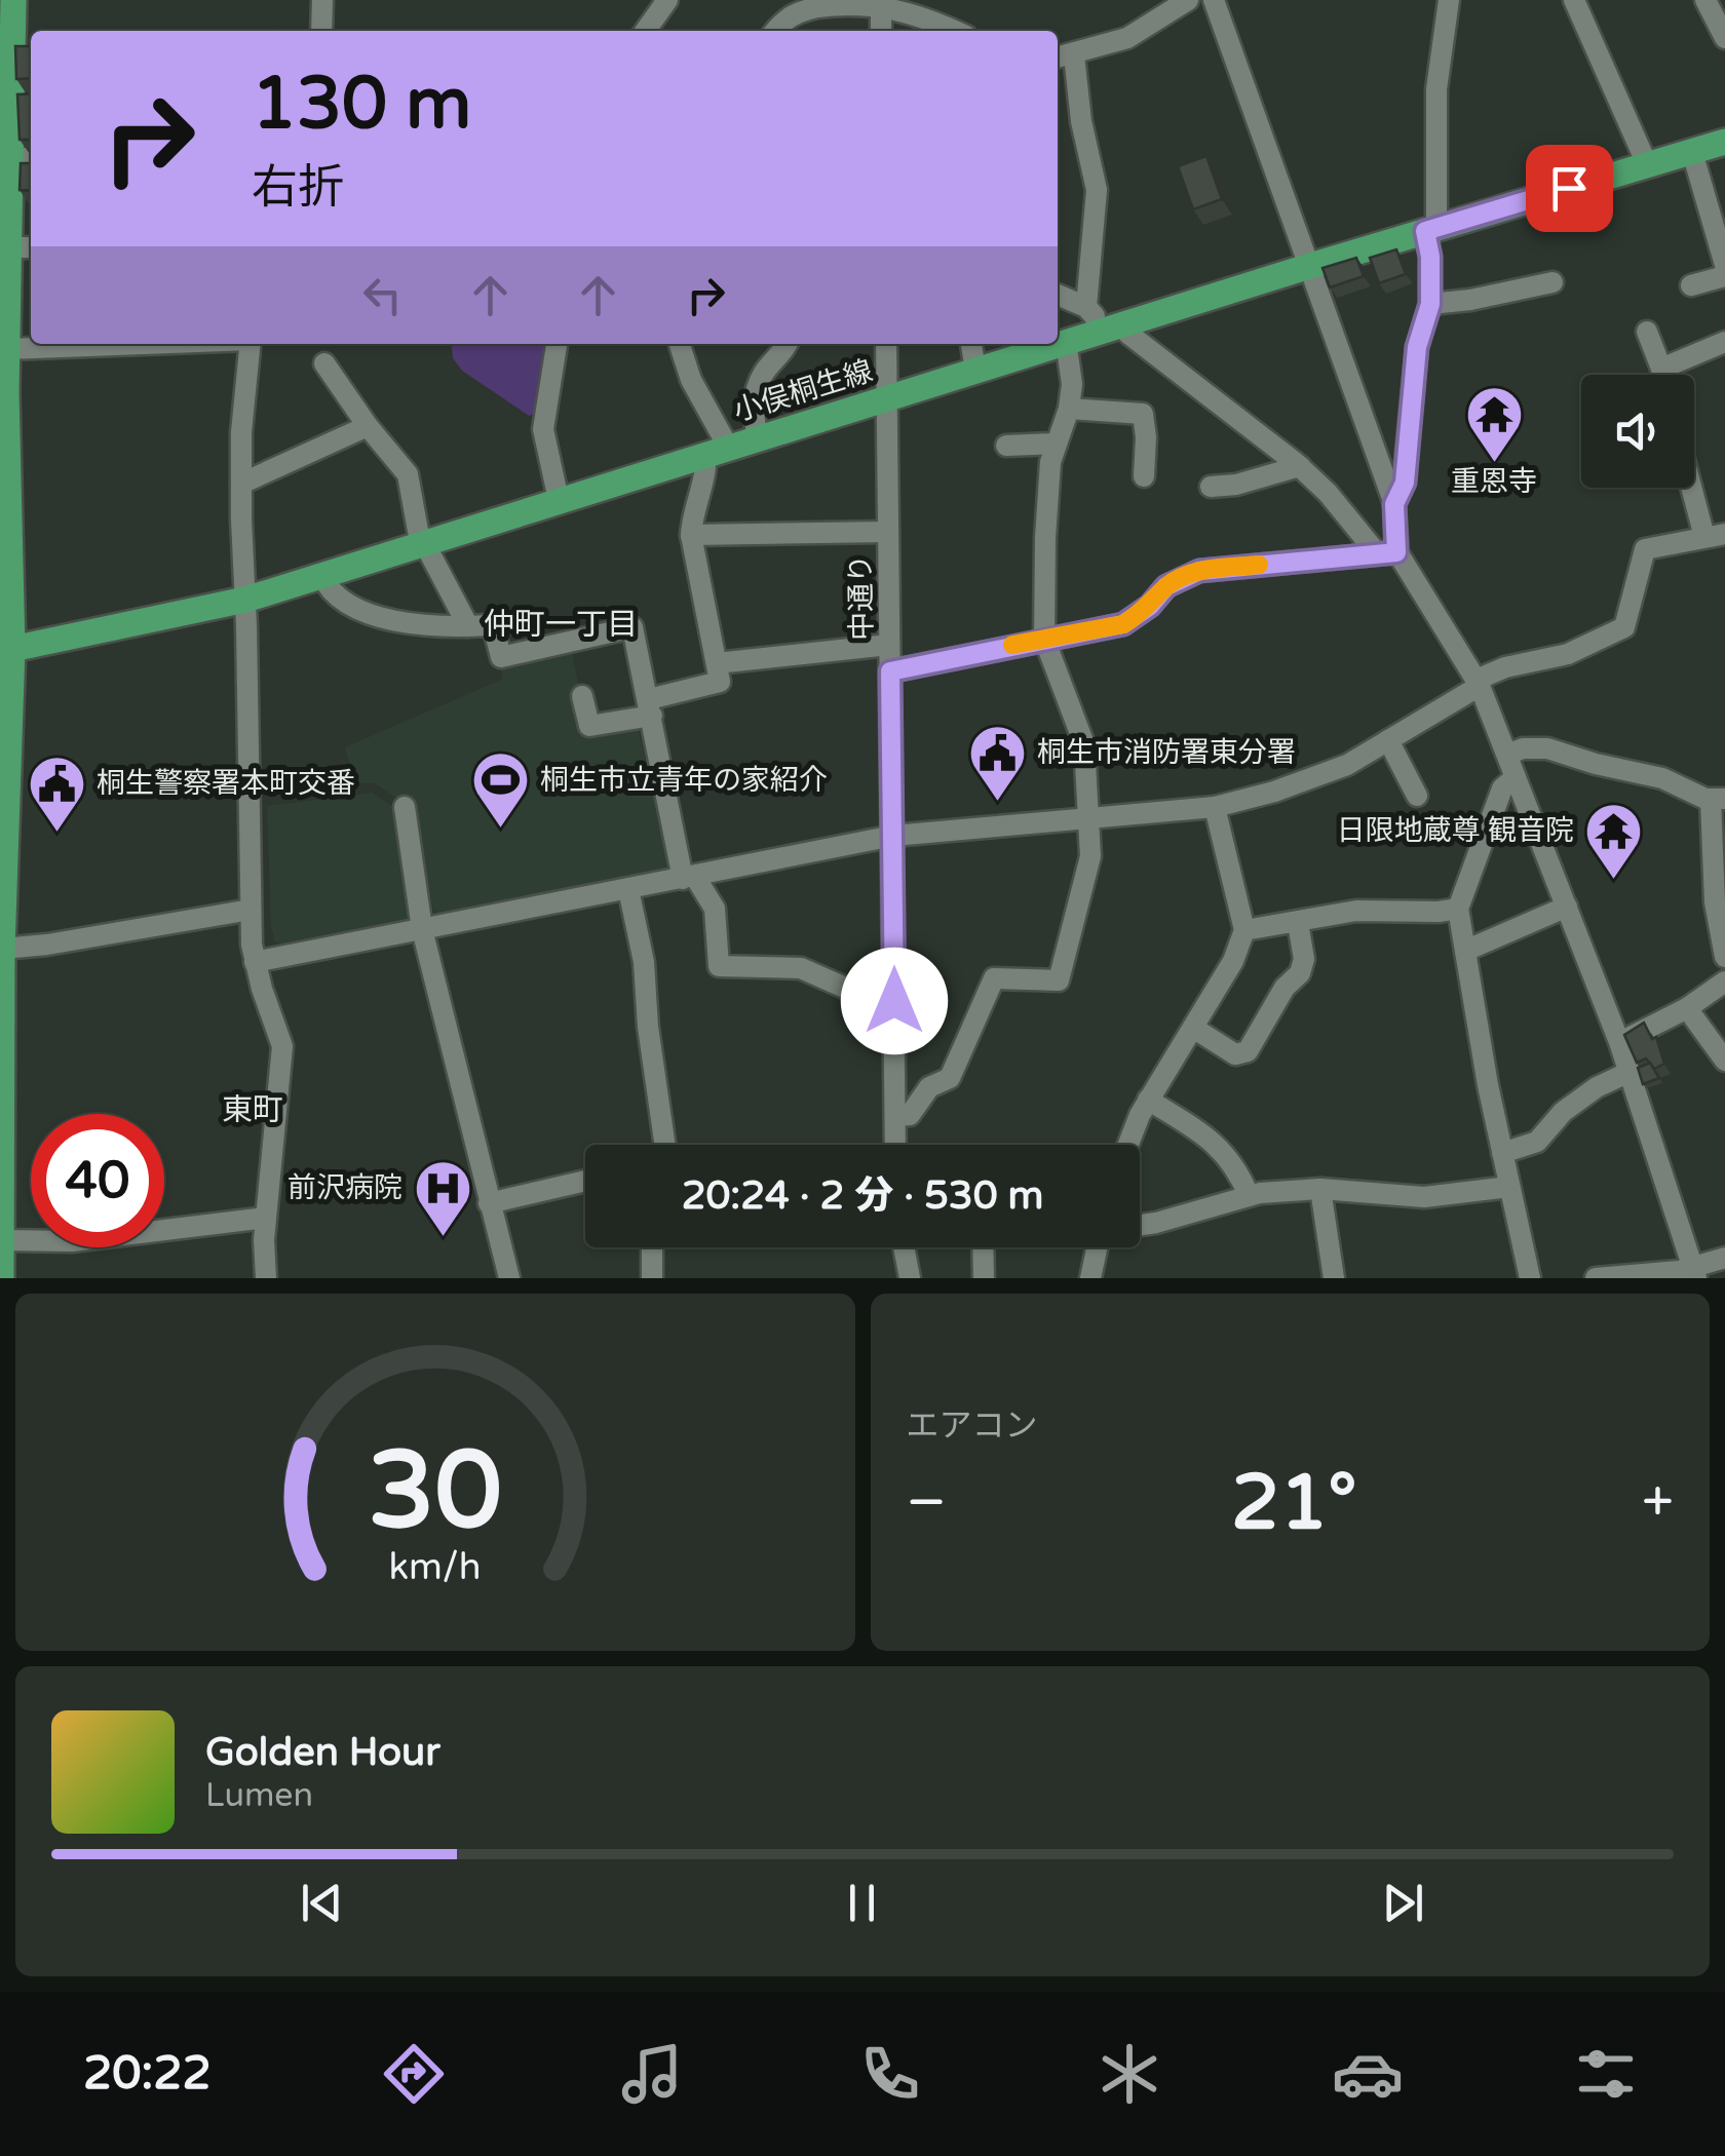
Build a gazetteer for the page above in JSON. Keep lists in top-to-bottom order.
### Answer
{
  "streets": {
    "main road": ["小俣桐生線"],
    "street": ["中通り"]
  },
  "crossings": [
    ["小俣桐生線", "中通り"]
  ],
  "districts": ["仲町一丁目", "東町"],
  "places": {
    "temple": ["重恩寺", "日限地蔵尊 観音院"],
    "public building": ["桐生市消防署東分署", "桐生警察署本町交番"],
    "sports": ["桐生市立青年の家紹介"],
    "hospital": ["前沢病院"]
  },
  "page": {
    "turn": ["130 m", "右折"],
    "limit": "40",
    "trip": "20:24 · 2 分 · 530 m",
    "tile": "エアコン",
    "heat": ["−", "21°", "+"],
    "song": ["Golden Hour", "Lumen"],
    "tabs": "20:22",
    "gauge": ["30", "km/h"]
  }
}
